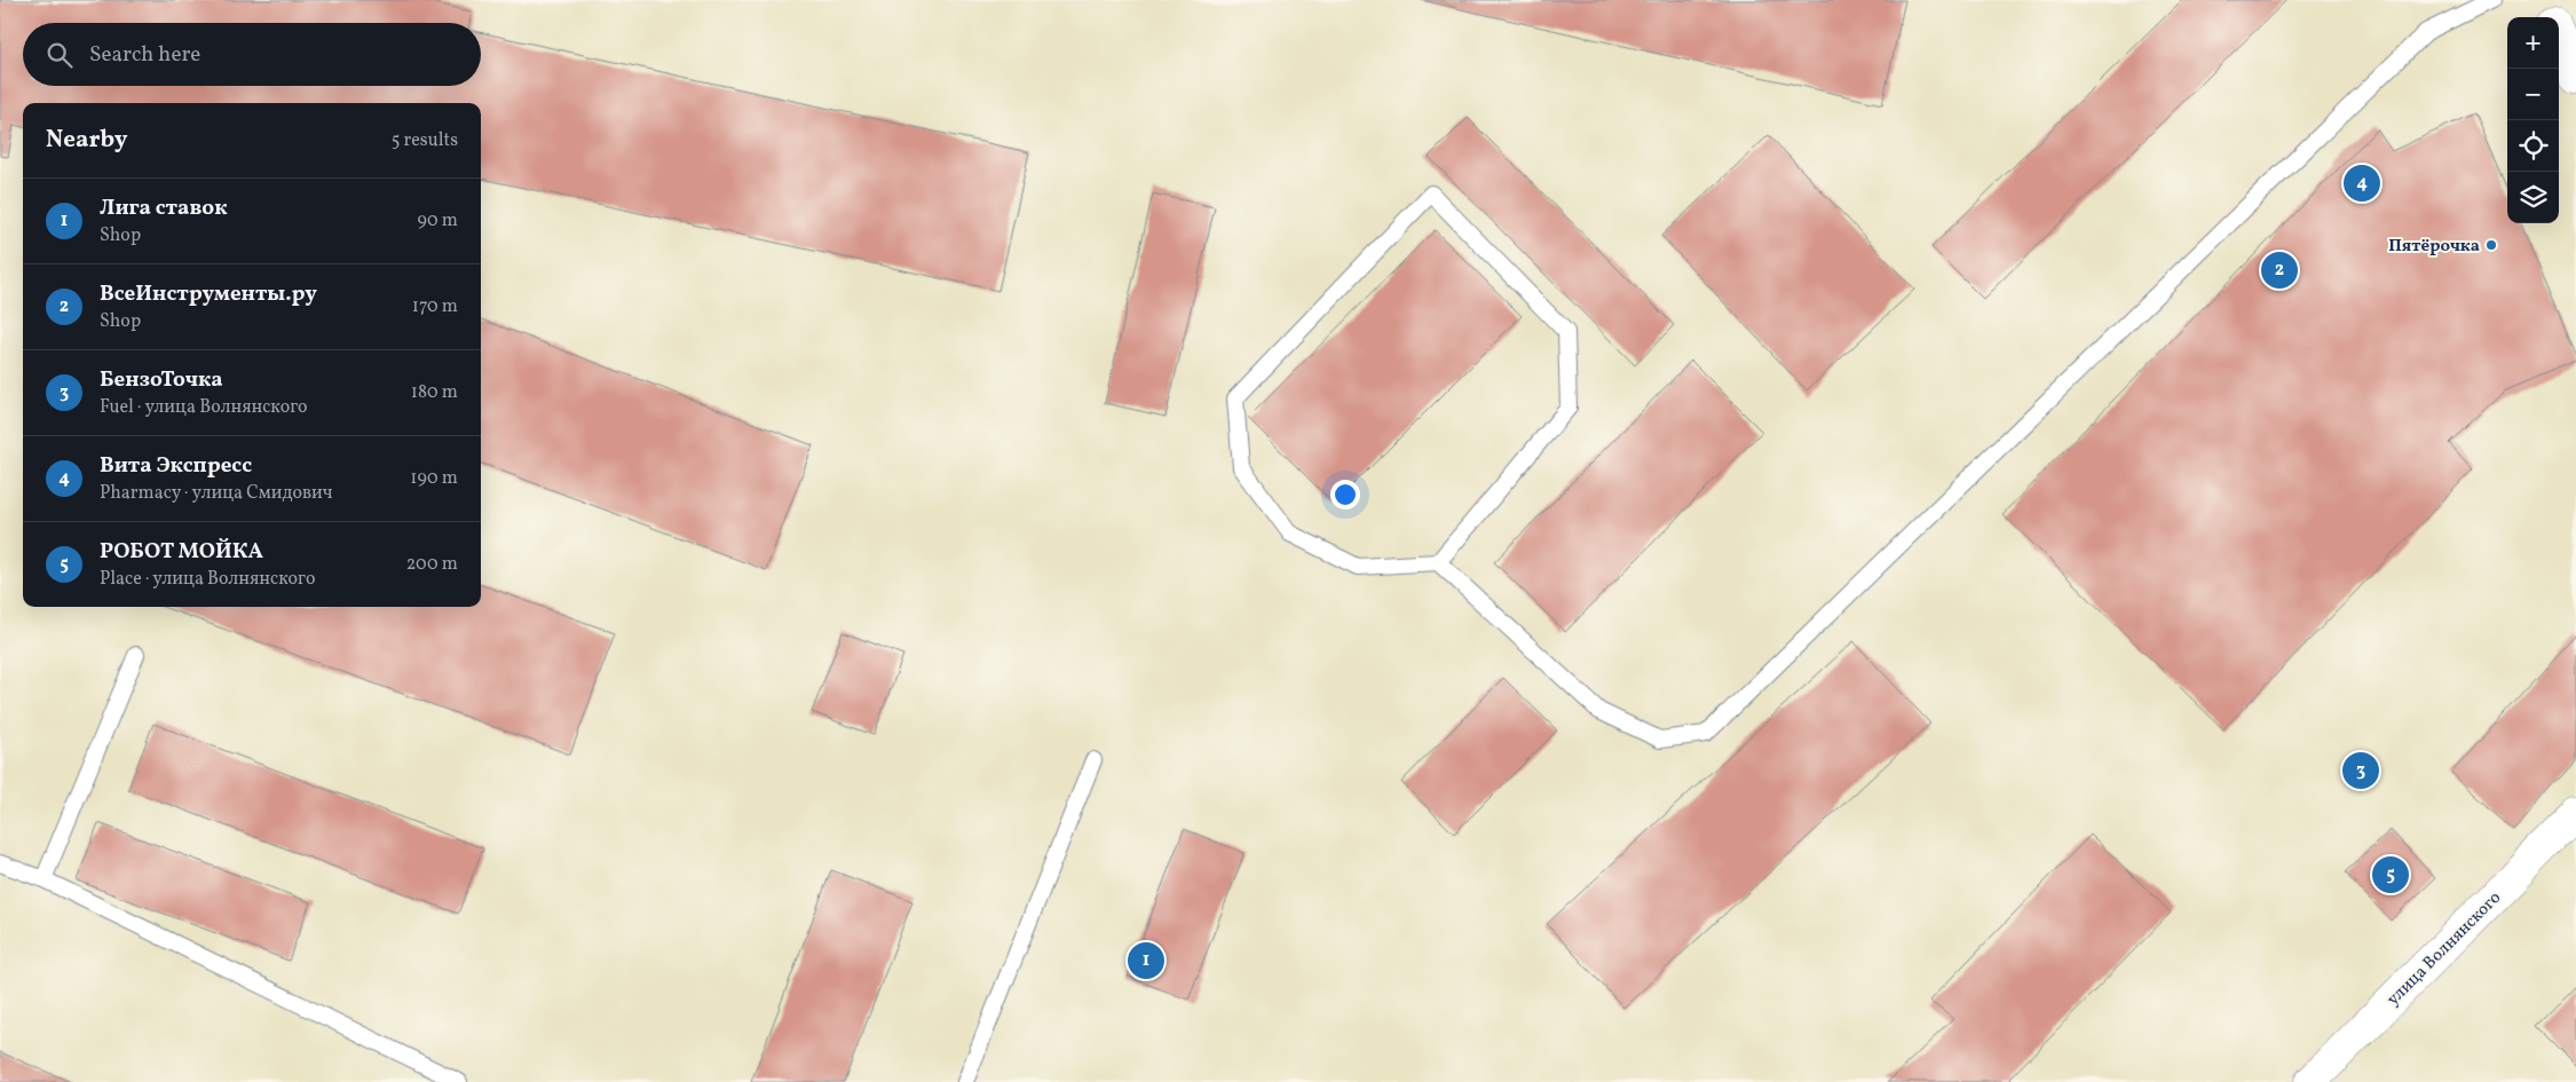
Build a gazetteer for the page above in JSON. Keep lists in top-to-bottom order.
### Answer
{
  "streets": {
    "street": ["улица Волнянского"]
  },
  "places": ["Пятёрочка"],
  "page": {
    "map_buttons": ["+", "−"],
    "search": "Search here",
    "heading": ["Nearby", "5 results"],
    "pins": [
      "4",
      "2",
      "3",
      "5",
      "1"
    ],
    "list": [
      {
        "mark": "1",
        "name": "Лига ставок",
        "note": "Shop",
        "value": "90 m"
      },
      {
        "mark": "2",
        "name": "ВсеИнструменты.ру",
        "note": "Shop",
        "value": "170 m"
      },
      {
        "mark": "3",
        "name": "БензоТочка",
        "note": "Fuel · улица Волнянского",
        "value": "180 m"
      },
      {
        "mark": "4",
        "name": "Вита Экспресс",
        "note": "Pharmacy · улица Смидович",
        "value": "190 m"
      },
      {
        "mark": "5",
        "name": "РОБОТ МОЙКА",
        "note": "Place · улица Волнянского",
        "value": "200 m"
      }
    ]
  }
}
